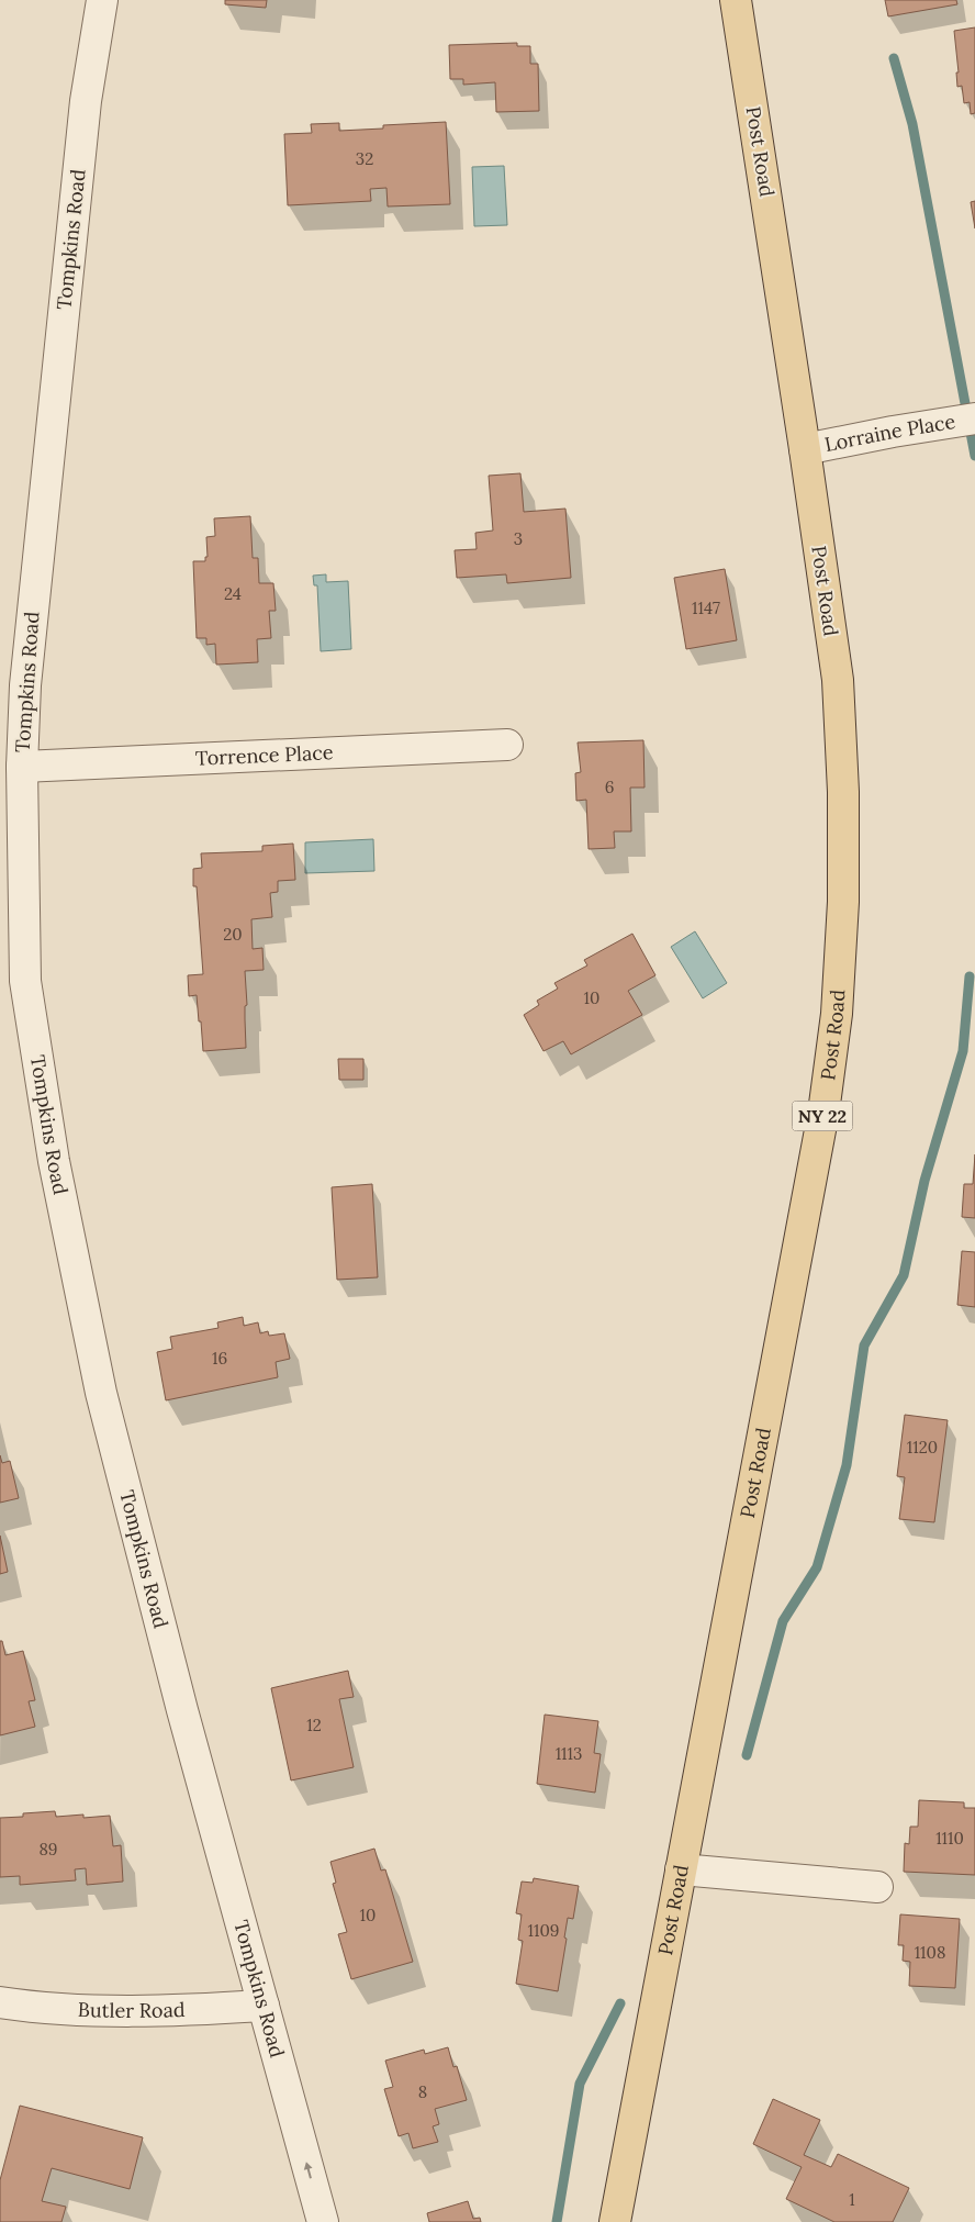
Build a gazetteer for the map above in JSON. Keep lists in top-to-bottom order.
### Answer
{
  "streets": {
    "main road": ["Post Road", "NY 22"],
    "street": [
      "Tompkins Road",
      "Lorraine Place",
      "Torrence Place",
      "Butler Road"
    ]
  },
  "crossings": [
    ["Post Road", "Lorraine Place"],
    ["Tompkins Road", "Torrence Place"],
    ["Tompkins Road", "Butler Road"]
  ],
  "house_numbers": [
    "32",
    "3",
    "24",
    "1147",
    "6",
    "20",
    "10",
    "16",
    "1120",
    "12",
    "1113",
    "1110",
    "89",
    "10",
    "1109",
    "1108",
    "8",
    "1"
  ]
}
